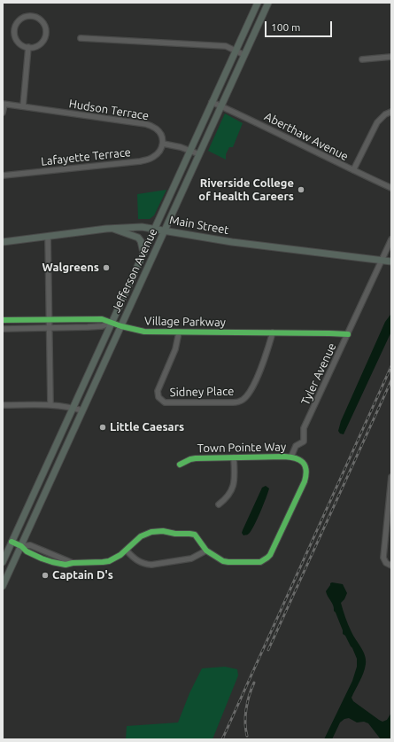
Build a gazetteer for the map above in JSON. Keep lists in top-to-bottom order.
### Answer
{
  "streets": {
    "main road": ["Main Street", "Jefferson Avenue"],
    "street": [
      "Hudson Terrace",
      "Aberthaw Avenue",
      "Lafayette Terrace",
      "Village Parkway",
      "Tyler Avenue",
      "Sidney Place",
      "Town Pointe Way"
    ]
  },
  "crossings": [
    ["Hudson Terrace", "Lafayette Terrace"],
    ["Aberthaw Avenue", "Jefferson Avenue"],
    ["Main Street", "Jefferson Avenue"],
    ["Main Street", "Tyler Avenue"],
    ["Jefferson Avenue", "Village Parkway"],
    ["Village Parkway", "Tyler Avenue"],
    ["Village Parkway", "Sidney Place"],
    ["Tyler Avenue", "Town Pointe Way"]
  ],
  "places": [
    "Riverside College of Health Careers",
    "Walgreens",
    "Little Caesars",
    "Captain D's"
  ],
  "scale_bar": "100 m"
}
